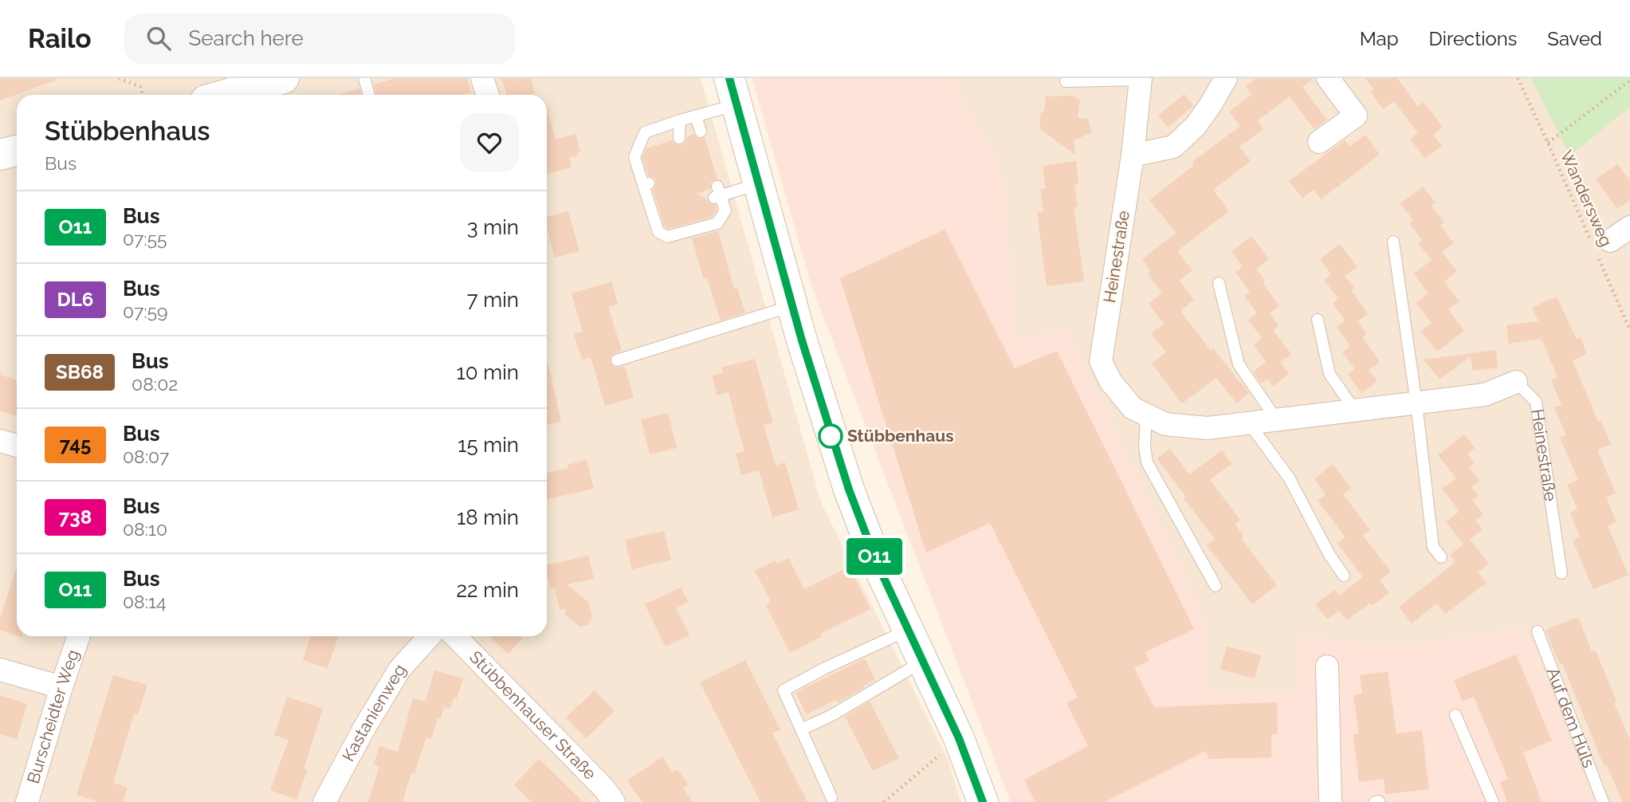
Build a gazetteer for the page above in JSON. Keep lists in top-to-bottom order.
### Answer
{
  "streets": {
    "street": [
      "Heinestraße",
      "Kastanienweg",
      "Burscheidter Weg",
      "Stübbenhauser Straße"
    ],
    "lane": ["Auf dem Hüls"],
    "path": ["Wandersweg"]
  },
  "places": ["Stübbenhaus"],
  "lines": ["bus line O11"],
  "page": {
    "header": "Railo",
    "search": "Search here",
    "nav": ["Map", "Directions", "Saved"],
    "on_map": "O11",
    "heading": ["Stübbenhaus", "Bus"],
    "list": [
      {
        "mark": "O11",
        "name": "Bus",
        "note": "07:55",
        "value": "3 min"
      },
      {
        "mark": "DL6",
        "name": "Bus",
        "note": "07:59",
        "value": "7 min"
      },
      {
        "mark": "SB68",
        "name": "Bus",
        "note": "08:02",
        "value": "10 min"
      },
      {
        "mark": "745",
        "name": "Bus",
        "note": "08:07",
        "value": "15 min"
      },
      {
        "mark": "738",
        "name": "Bus",
        "note": "08:10",
        "value": "18 min"
      },
      {
        "mark": "O11",
        "name": "Bus",
        "note": "08:14",
        "value": "22 min"
      }
    ]
  }
}
